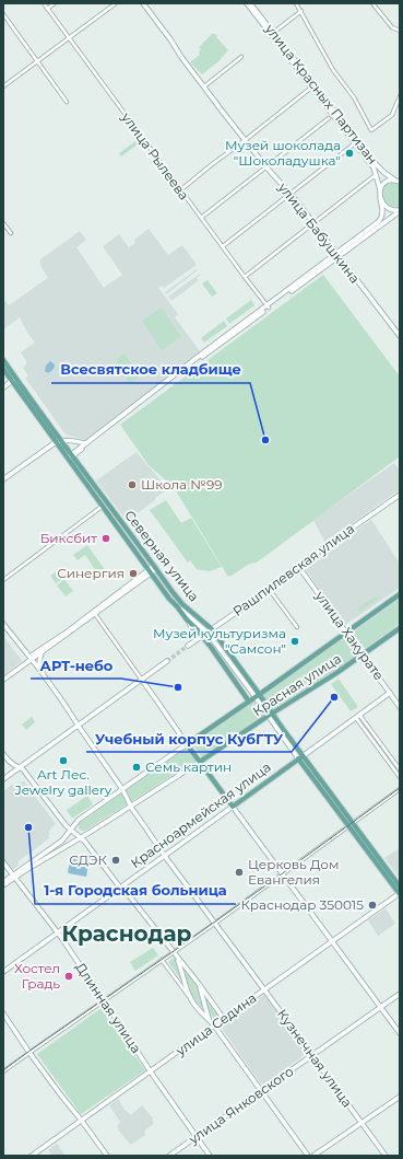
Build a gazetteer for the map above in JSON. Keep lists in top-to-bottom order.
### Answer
{
  "streets": {
    "main road": ["Северная улица", "Красная улица", "Красноармейская улица"],
    "street": [
      "улица Красных Партизан",
      "улица Рылеева",
      "улица Бабушкина",
      "Рашпилевская улица",
      "улица Хакурате",
      "Длинная улица",
      "улица Седина",
      "Кузнечная улица",
      "улица Янковского"
    ]
  },
  "crossings": [
    ["улица Красных Партизан", "улица Бабушкина"],
    ["Северная улица", "Рашпилевская улица"],
    ["Северная улица", "Красная улица"],
    ["Северная улица", "Красноармейская улица"],
    ["Северная улица", "улица Седина"],
    ["Рашпилевская улица", "улица Хакурате"],
    ["улица Хакурате", "Красная улица"],
    ["улица Хакурате", "Красноармейская улица"],
    ["Красная улица", "Длинная улица"],
    ["Красная улица", "Кузнечная улица"],
    ["Красноармейская улица", "Длинная улица"],
    ["Красноармейская улица", "Кузнечная улица"],
    ["Длинная улица", "улица Седина"],
    ["Длинная улица", "улица Янковского"],
    ["улица Седина", "Кузнечная улица"],
    ["Кузнечная улица", "улица Янковского"]
  ],
  "districts": ["Краснодар"],
  "places": [
    "Музей шоколада \"Шоколадушка\"",
    "Всесвятское кладбище",
    "Школа №99",
    "Биксбит",
    "Синергия",
    "Музей культуризма \"Самсон\"",
    "АРТ-небо",
    "Учебный корпус КубГТУ",
    "Art Лес. Jewelry gallery",
    "Семь картин",
    "1-я Городская больница",
    "СДЭК",
    "Церковь Дом Евангелия",
    "Краснодар 350015",
    "Хостел Градь"
  ]
}
